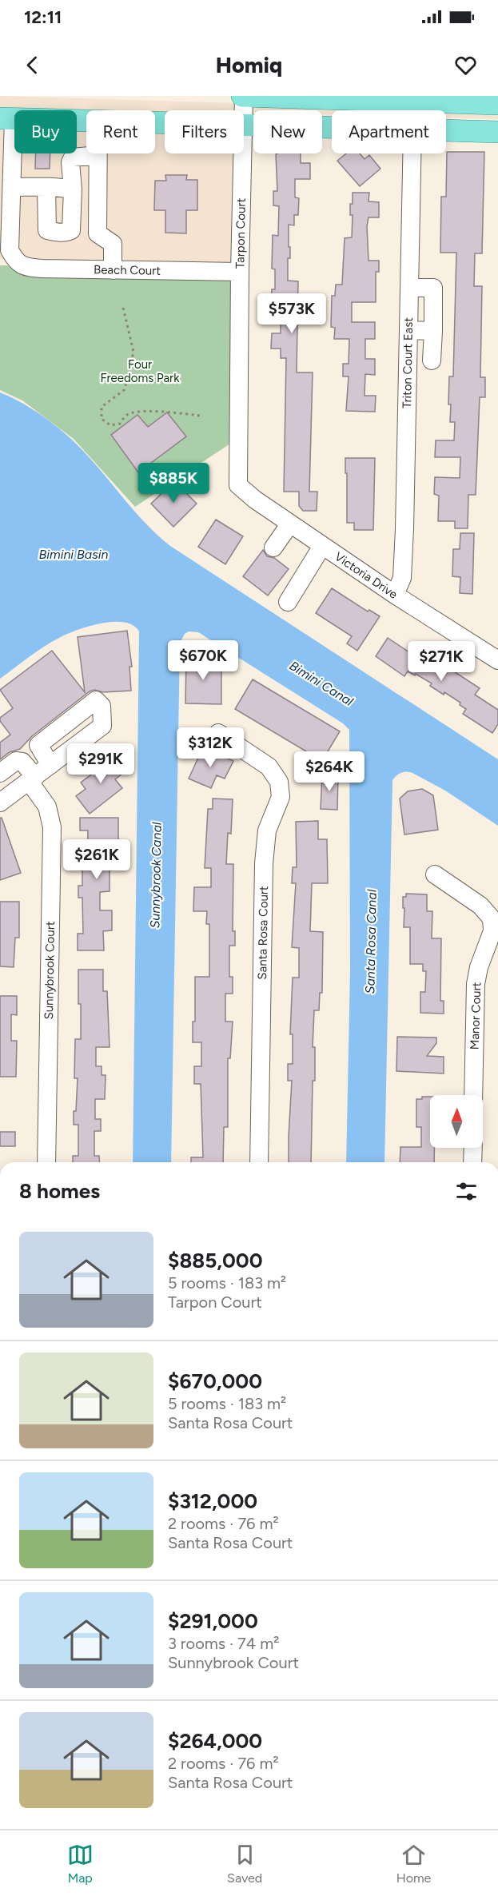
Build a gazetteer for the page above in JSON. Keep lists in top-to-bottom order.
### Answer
{
  "streets": {
    "street": [
      "Tarpon Court",
      "Beach Court",
      "Triton Court East",
      "Victoria Drive",
      "Santa Rosa Court",
      "Sunnybrook Court",
      "Manor Court"
    ]
  },
  "crossings": [
    ["Tarpon Court", "Beach Court"],
    ["Tarpon Court", "Victoria Drive"],
    ["Triton Court East", "Victoria Drive"]
  ],
  "water": [
    "Bimini Basin",
    "Bimini Canal",
    "Sunnybrook Canal",
    "Santa Rosa Canal"
  ],
  "parks": ["Four Freedoms Park"],
  "north": "top",
  "page": {
    "status": "12:11",
    "header": "Homiq",
    "chip": [
      "Buy",
      "Rent",
      "Filters",
      "New",
      "Apartment"
    ],
    "price": [
      "$573K",
      "$885K",
      "$670K",
      "$271K",
      "$312K",
      "$291K",
      "$264K",
      "$261K"
    ],
    "heading": "8 homes",
    "list": [
      {
        "name": "$885,000",
        "note": "5 rooms · 183 m² · Tarpon Court"
      },
      {
        "name": "$670,000",
        "note": "5 rooms · 183 m² · Santa Rosa Court"
      },
      {
        "name": "$312,000",
        "note": "2 rooms · 76 m² · Santa Rosa Court"
      },
      {
        "name": "$291,000",
        "note": "3 rooms · 74 m² · Sunnybrook Court"
      },
      {
        "name": "$264,000",
        "note": "2 rooms · 76 m² · Santa Rosa Court"
      }
    ],
    "tabs": ["Map", "Saved", "Home"]
  }
}
